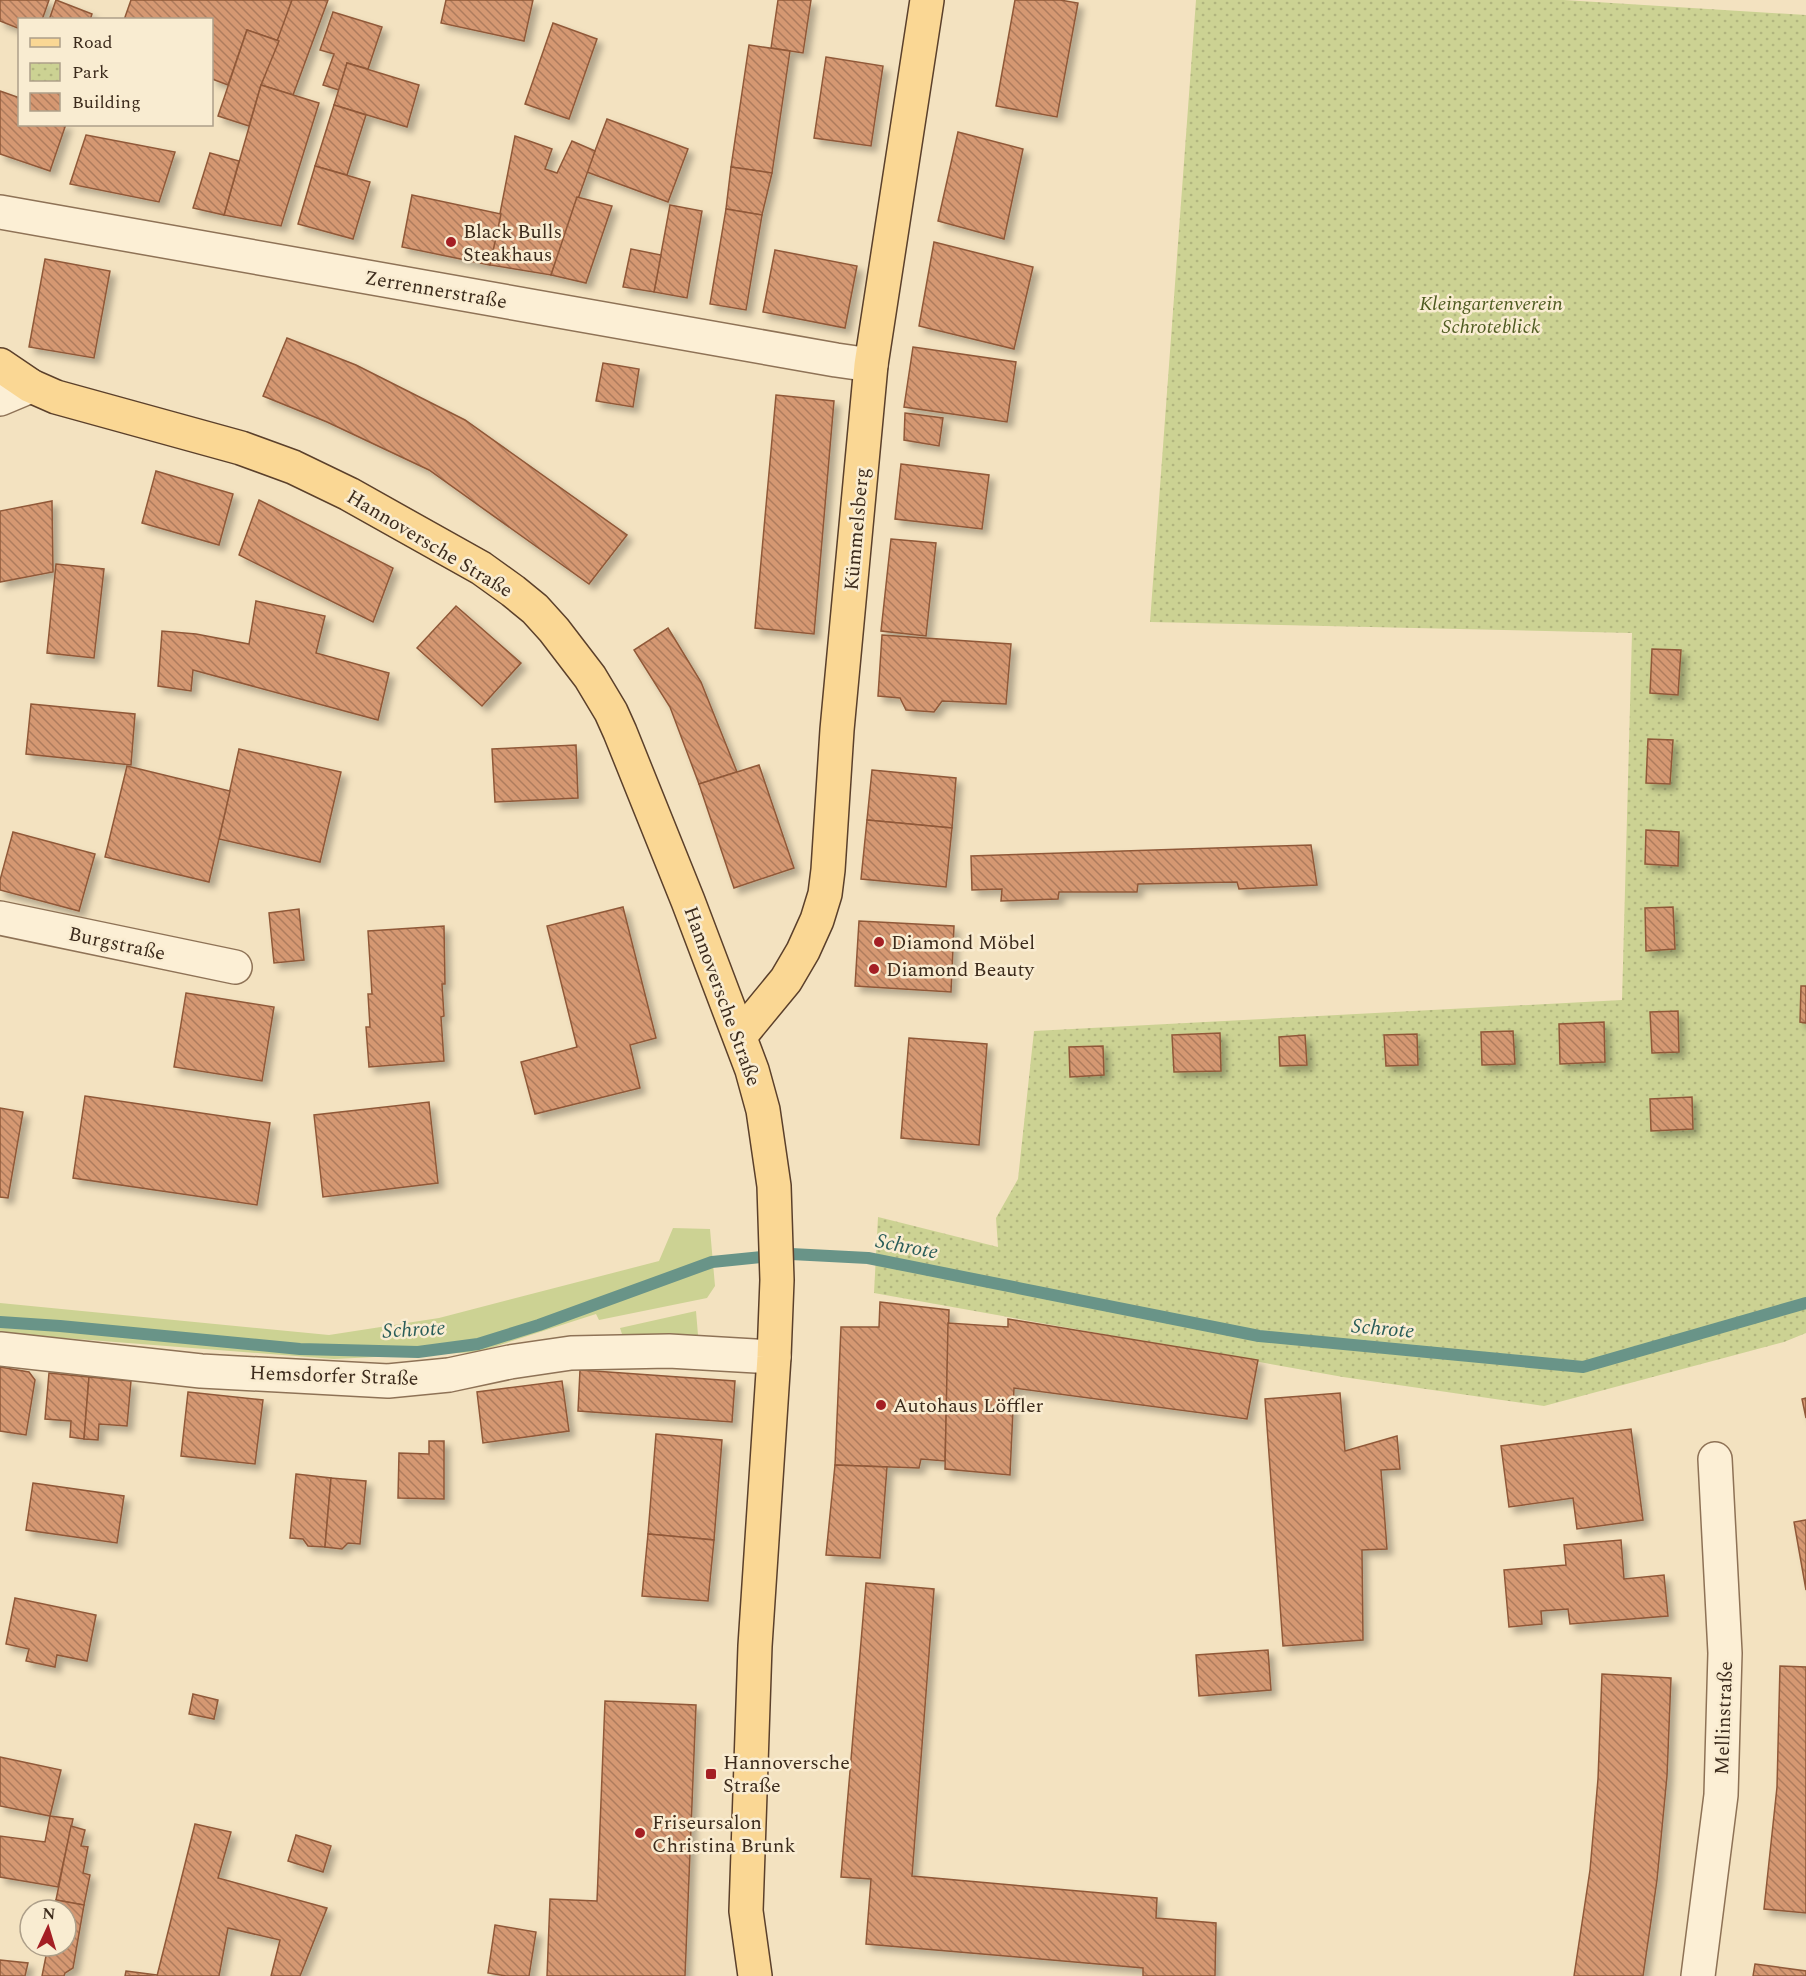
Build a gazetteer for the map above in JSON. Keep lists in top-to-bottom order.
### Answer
{
  "streets": {
    "main road": ["Kümmelsberg", "Hannoversche Straße"],
    "street": [
      "Zerrennerstraße",
      "Burgstraße",
      "Hemsdorfer Straße",
      "Mellinstraße"
    ]
  },
  "crossings": [
    ["Zerrennerstraße", "Kümmelsberg"],
    ["Kümmelsberg", "Hannoversche Straße"],
    ["Hannoversche Straße", "Hemsdorfer Straße"]
  ],
  "water": ["Schrote"],
  "parks": ["Kleingartenverein Schroteblick"],
  "places": {
    "other": [
      "Black Bulls Steakhaus",
      "Diamond Möbel",
      "Diamond Beauty",
      "Autohaus Löffler",
      "Friseursalon Christina Brunk"
    ],
    "transit": ["Hannoversche Straße"]
  },
  "legend": ["Road", "Park", "Building"],
  "north": "top"
}
